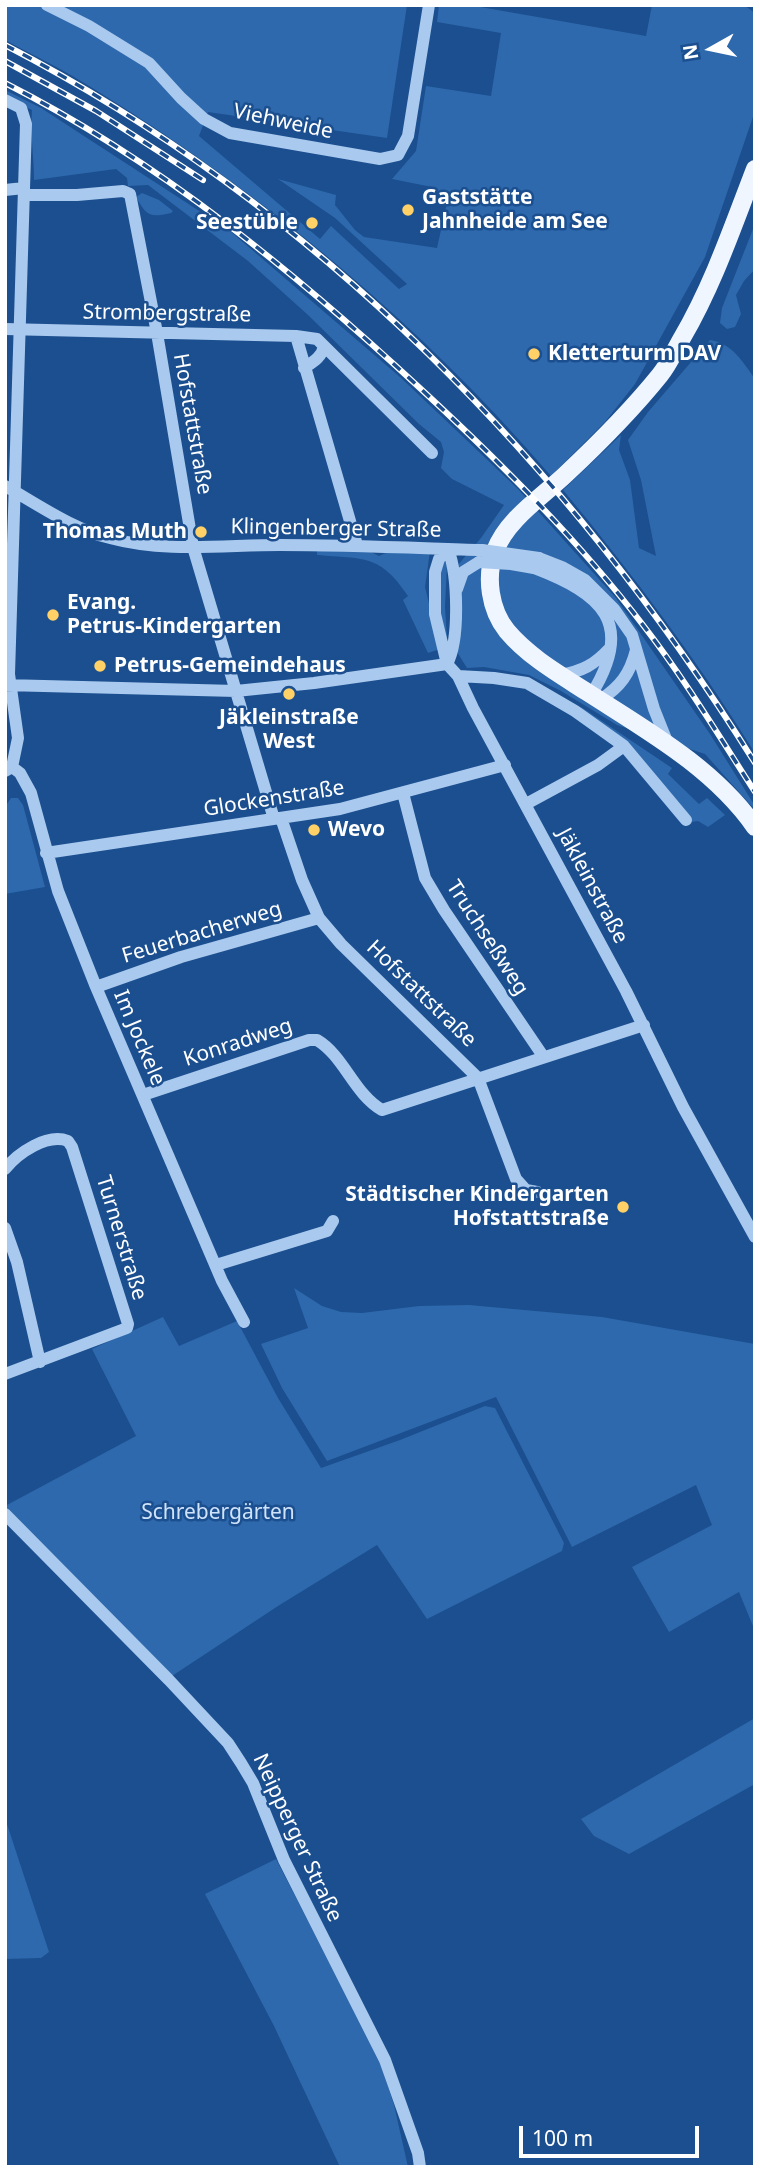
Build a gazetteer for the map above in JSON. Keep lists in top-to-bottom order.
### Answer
{
  "streets": {
    "street": [
      "Viehweide",
      "Strombergstraße",
      "Hofstattstraße",
      "Klingenberger Straße",
      "Glockenstraße",
      "Jäkleinstraße",
      "Feuerbacherweg",
      "Truchseßweg",
      "Im Jockele",
      "Konradweg",
      "Turnerstraße",
      "Neipperger Straße"
    ]
  },
  "crossings": [
    ["Strombergstraße", "Hofstattstraße"],
    ["Hofstattstraße", "Klingenberger Straße"],
    ["Hofstattstraße", "Glockenstraße"],
    ["Hofstattstraße", "Feuerbacherweg"],
    ["Hofstattstraße", "Konradweg"],
    ["Klingenberger Straße", "Jäkleinstraße"],
    ["Glockenstraße", "Jäkleinstraße"],
    ["Glockenstraße", "Truchseßweg"],
    ["Glockenstraße", "Im Jockele"],
    ["Feuerbacherweg", "Im Jockele"],
    ["Im Jockele", "Konradweg"]
  ],
  "parks": ["Schrebergärten"],
  "places": [
    "Gaststätte Jahnheide am See",
    "Seestüble",
    "Kletterturm DAV",
    "Thomas Muth",
    "Evang. Petrus-Kindergarten",
    "Petrus-Gemeindehaus",
    "Jäkleinstraße West",
    "Wevo",
    "Städtischer Kindergarten Hofstattstraße"
  ],
  "scale_bar": "100 m",
  "north": "left"
}
